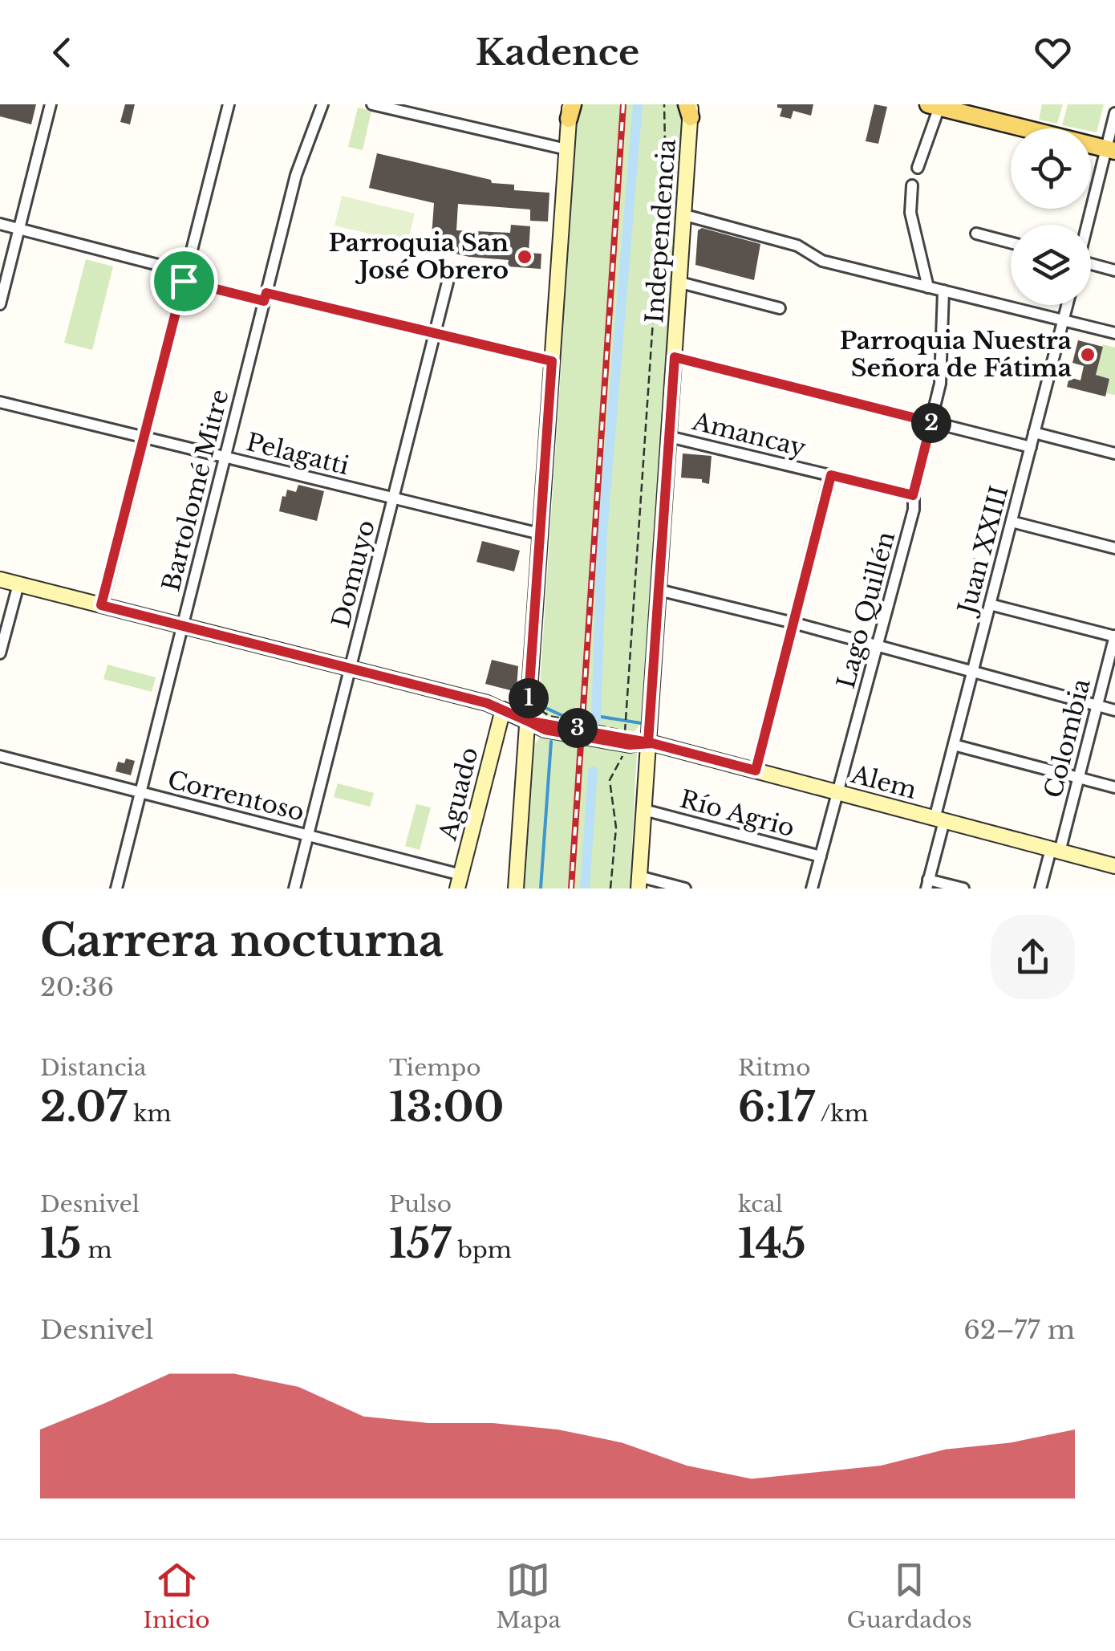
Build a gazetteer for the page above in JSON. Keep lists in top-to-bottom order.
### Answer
{
  "streets": {
    "street": [
      "Independencia",
      "Amancay",
      "Pelagatti",
      "Bartolomé Mitre",
      "Juan XXIII",
      "Domuyo",
      "Lago Quillén",
      "Colombia",
      "Alem",
      "Aguado",
      "Correntoso",
      "Río Agrio"
    ]
  },
  "crossings": [
    ["Independencia", "Amancay"],
    ["Independencia", "Alem"],
    ["Independencia", "Río Agrio"],
    ["Amancay", "Lago Quillén"],
    ["Pelagatti", "Bartolomé Mitre"],
    ["Pelagatti", "Domuyo"],
    ["Bartolomé Mitre", "Alem"],
    ["Bartolomé Mitre", "Correntoso"],
    ["Juan XXIII", "Alem"],
    ["Domuyo", "Alem"],
    ["Domuyo", "Correntoso"],
    ["Lago Quillén", "Alem"],
    ["Lago Quillén", "Río Agrio"],
    ["Colombia", "Alem"],
    ["Alem", "Aguado"],
    ["Aguado", "Correntoso"]
  ],
  "places": ["Parroquia San José Obrero", "Parroquia Nuestra Señora de Fátima"],
  "page": {
    "header": "Kadence",
    "pins": ["2", "1", "3"],
    "heading": ["Carrera nocturna", "20:36"],
    "stats": [
      ["Distancia", "2.07 km"],
      ["Tiempo", "13:00"],
      ["Ritmo", "6:17 /km"],
      ["Desnivel", "15 m"],
      ["Pulso", "157 bpm"],
      ["kcal", "145"]
    ],
    "chart": ["Desnivel", "62–77 m"],
    "tabs": ["Inicio", "Mapa", "Guardados"]
  }
}
